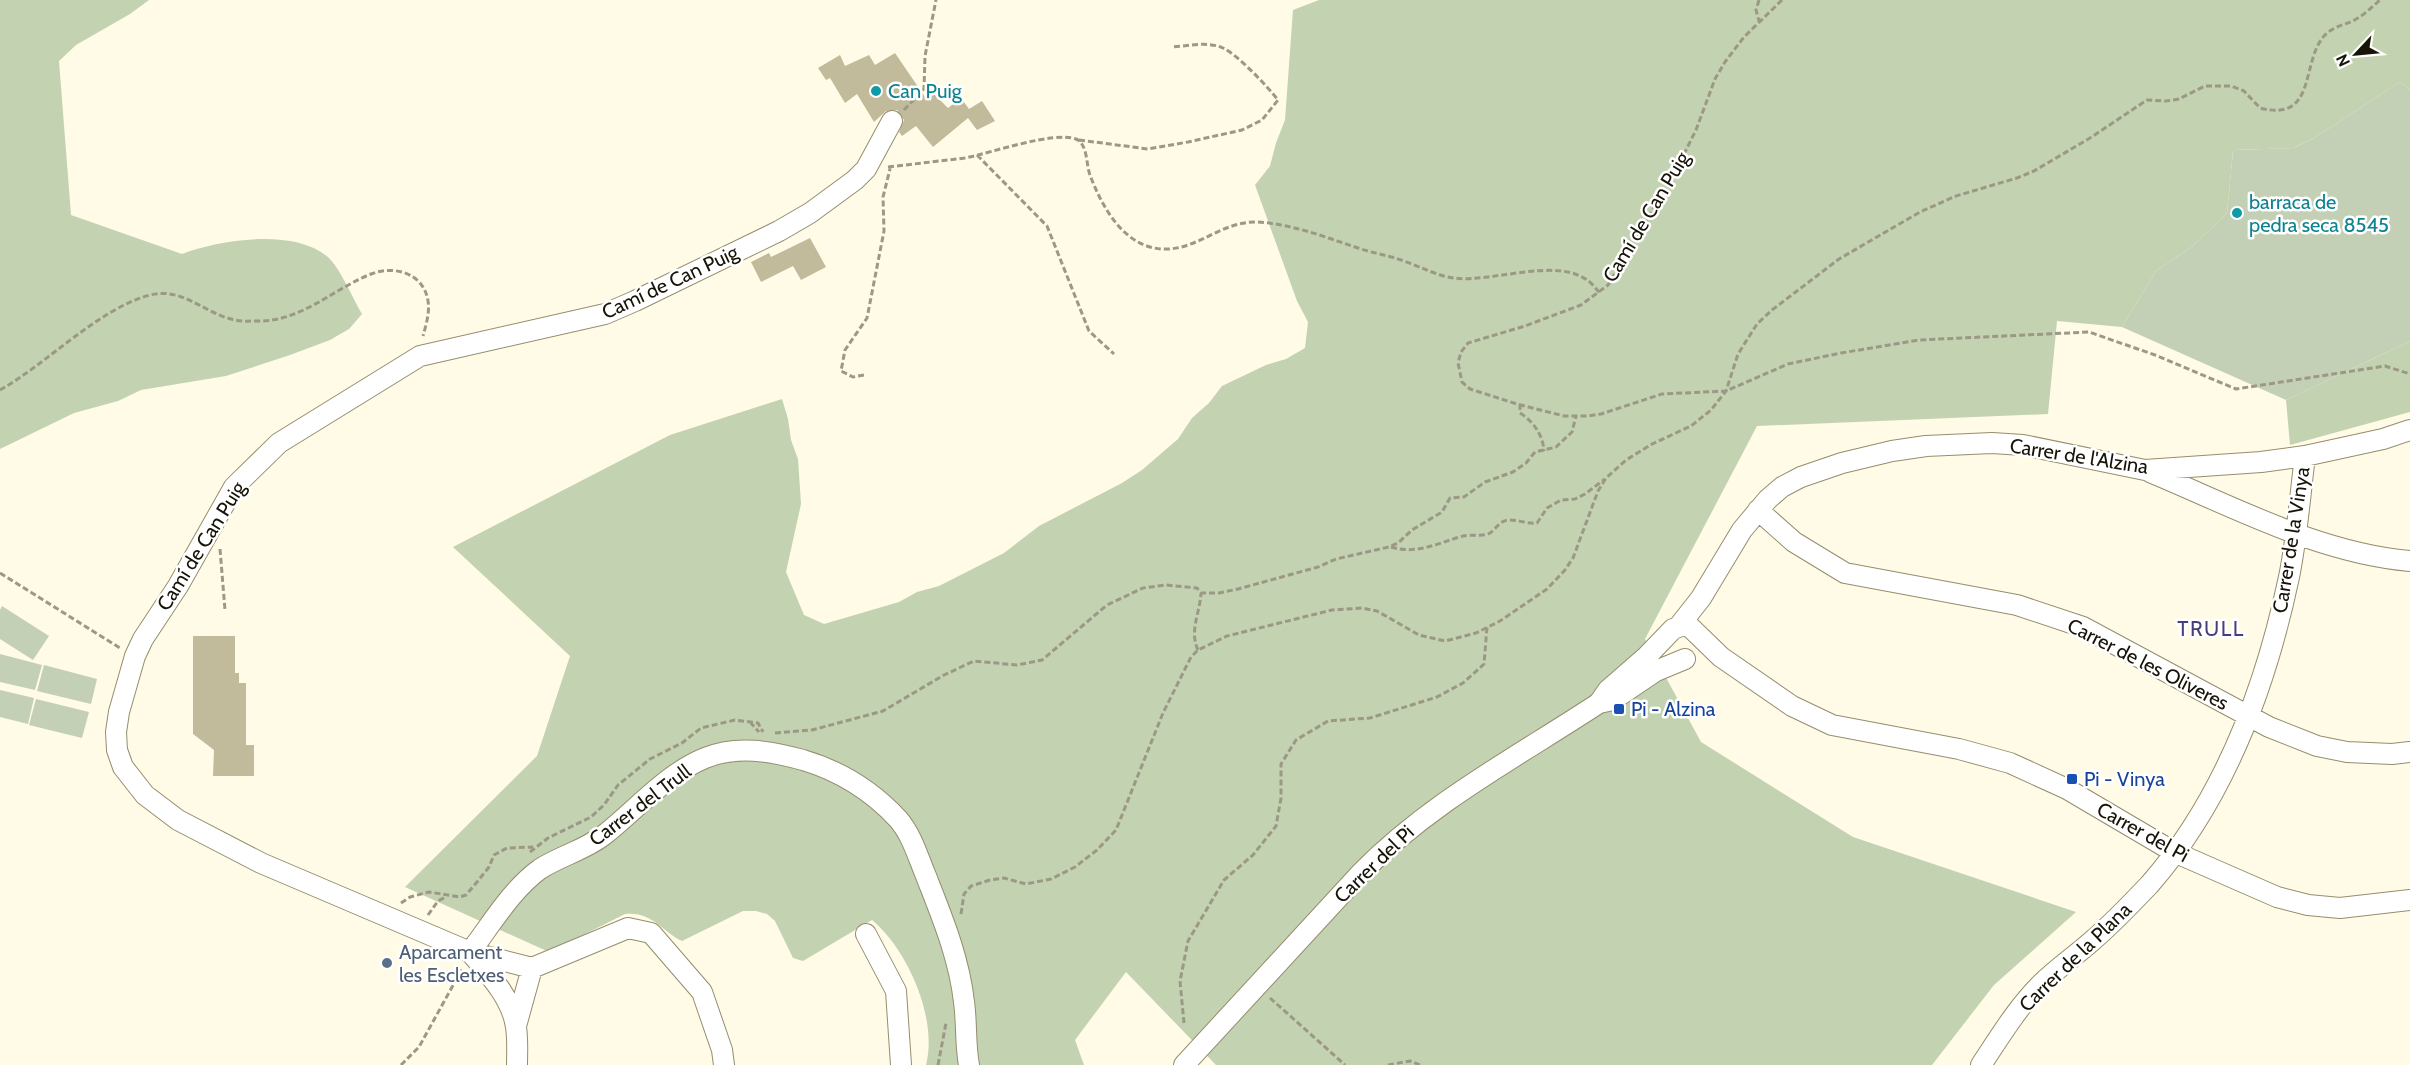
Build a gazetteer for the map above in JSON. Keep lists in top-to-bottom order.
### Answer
{
  "streets": {
    "street": [
      "Camí de Can Puig",
      "Carrer de l'Alzina",
      "Carrer de la Vinya",
      "Carrer de les Oliveres",
      "Carrer del Trull",
      "Carrer del Pi",
      "Carrer de la Plana"
    ]
  },
  "crossings": [
    ["Camí de Can Puig", "Carrer del Trull"],
    ["Carrer de l'Alzina", "Carrer de la Vinya"],
    ["Carrer de l'Alzina", "Carrer de les Oliveres"],
    ["Carrer de l'Alzina", "Carrer del Pi"],
    ["Carrer de la Vinya", "Carrer de les Oliveres"],
    ["Carrer de la Vinya", "Carrer del Pi"],
    ["Carrer de la Vinya", "Carrer de la Plana"],
    ["Carrer del Pi", "Carrer de la Plana"]
  ],
  "districts": ["TRULL"],
  "places": {
    "other": ["Can Puig", "barraca de pedra seca 8545", "Aparcament les Escletxes"],
    "transit": ["Pi - Alzina", "Pi - Vinya"]
  },
  "north": "bottom left"
}
